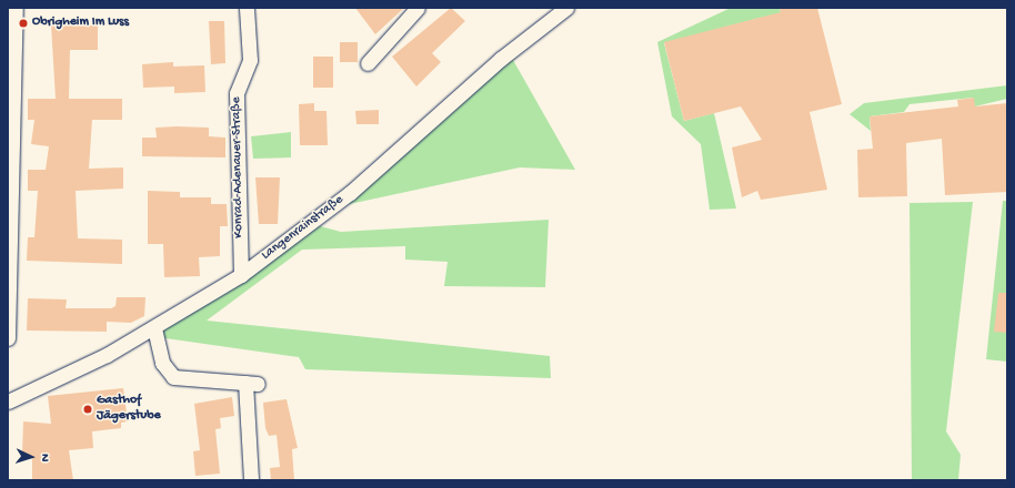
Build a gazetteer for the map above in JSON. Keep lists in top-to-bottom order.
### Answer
{
  "streets": {
    "street": ["Konrad-Adenauer-Straße", "Langenrainstraße"]
  },
  "crossings": [
    ["Konrad-Adenauer-Straße", "Langenrainstraße"]
  ],
  "places": ["Obrigheim Im Luss", "Gasthof Jägerstube"],
  "north": "right"
}
